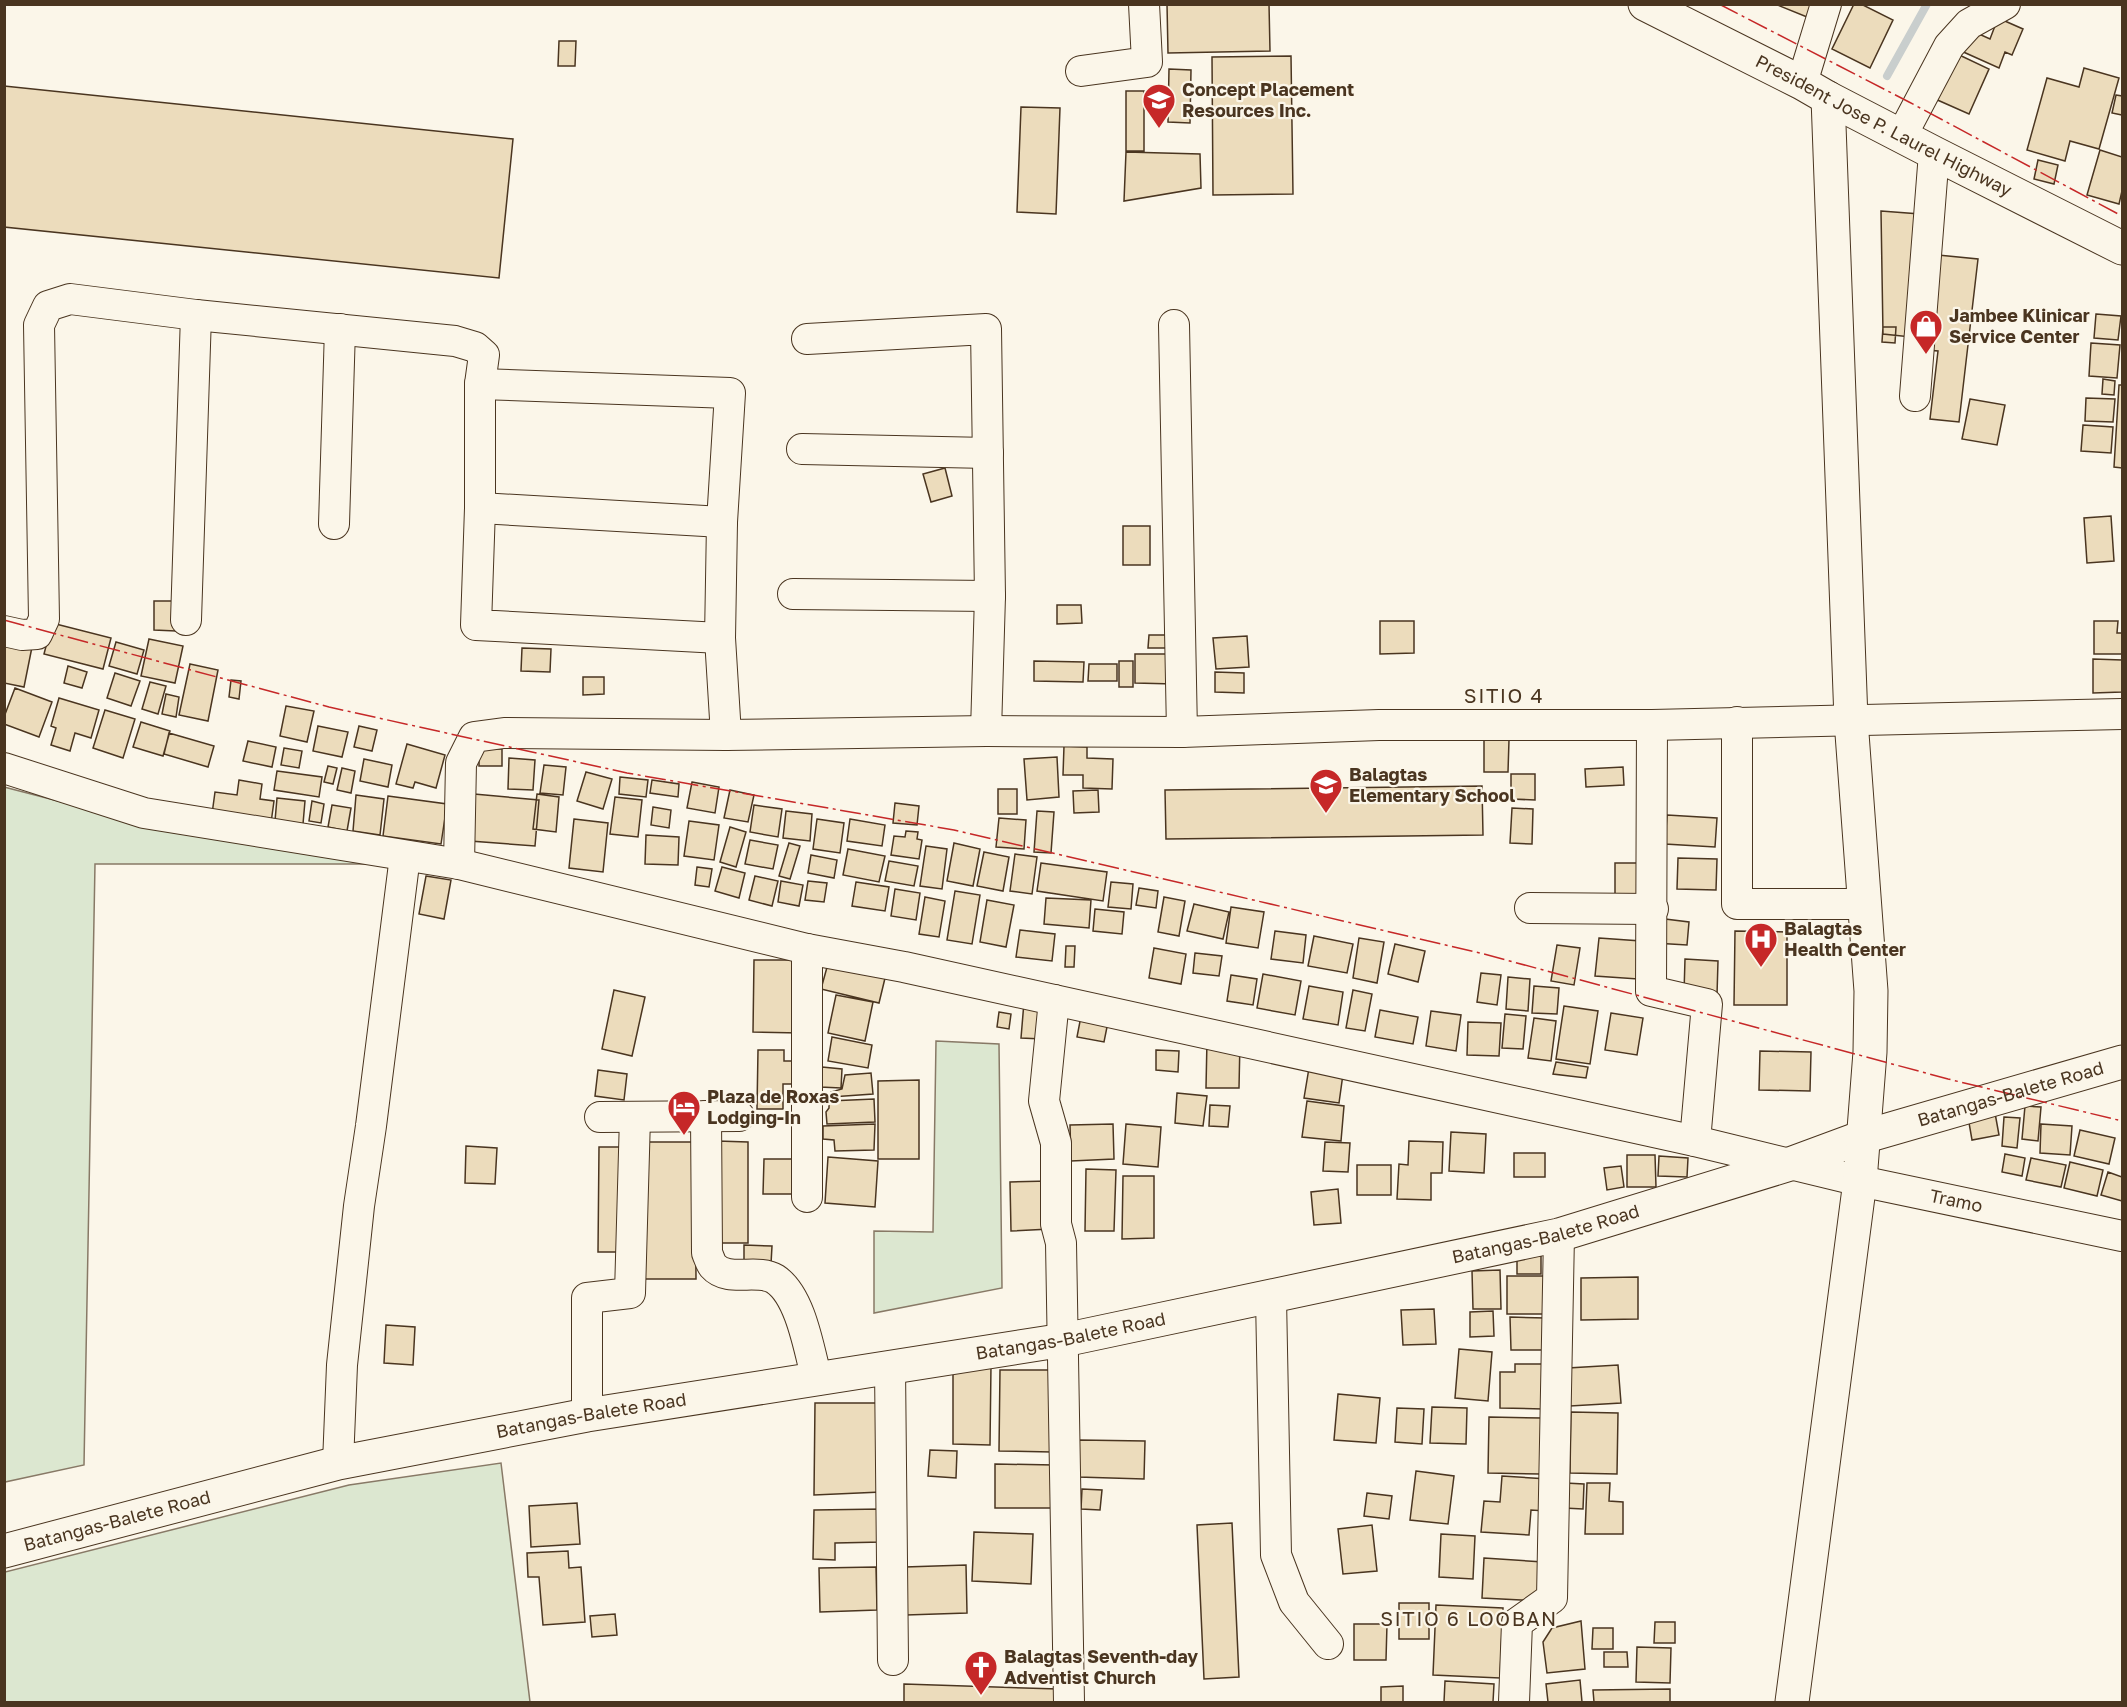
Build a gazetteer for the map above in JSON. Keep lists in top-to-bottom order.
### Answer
{
  "streets": {
    "main road": ["President Jose P. Laurel Highway", "Batangas-Balete Road"],
    "street": ["Tramo"]
  },
  "crossings": [
    ["Batangas-Balete Road", "Tramo"]
  ],
  "districts": ["SITIO 4", "SITIO 6 LOOBAN"],
  "places": {
    "school or university": ["Concept Placement Resources Inc.", "Balagtas Elementary School"],
    "shop": ["Jambee Klinicar Service Center"],
    "hospital": ["Balagtas Health Center"],
    "hotel": ["Plaza de Roxas Lodging-In"],
    "church": ["Balagtas Seventh-day Adventist Church"]
  }
}
